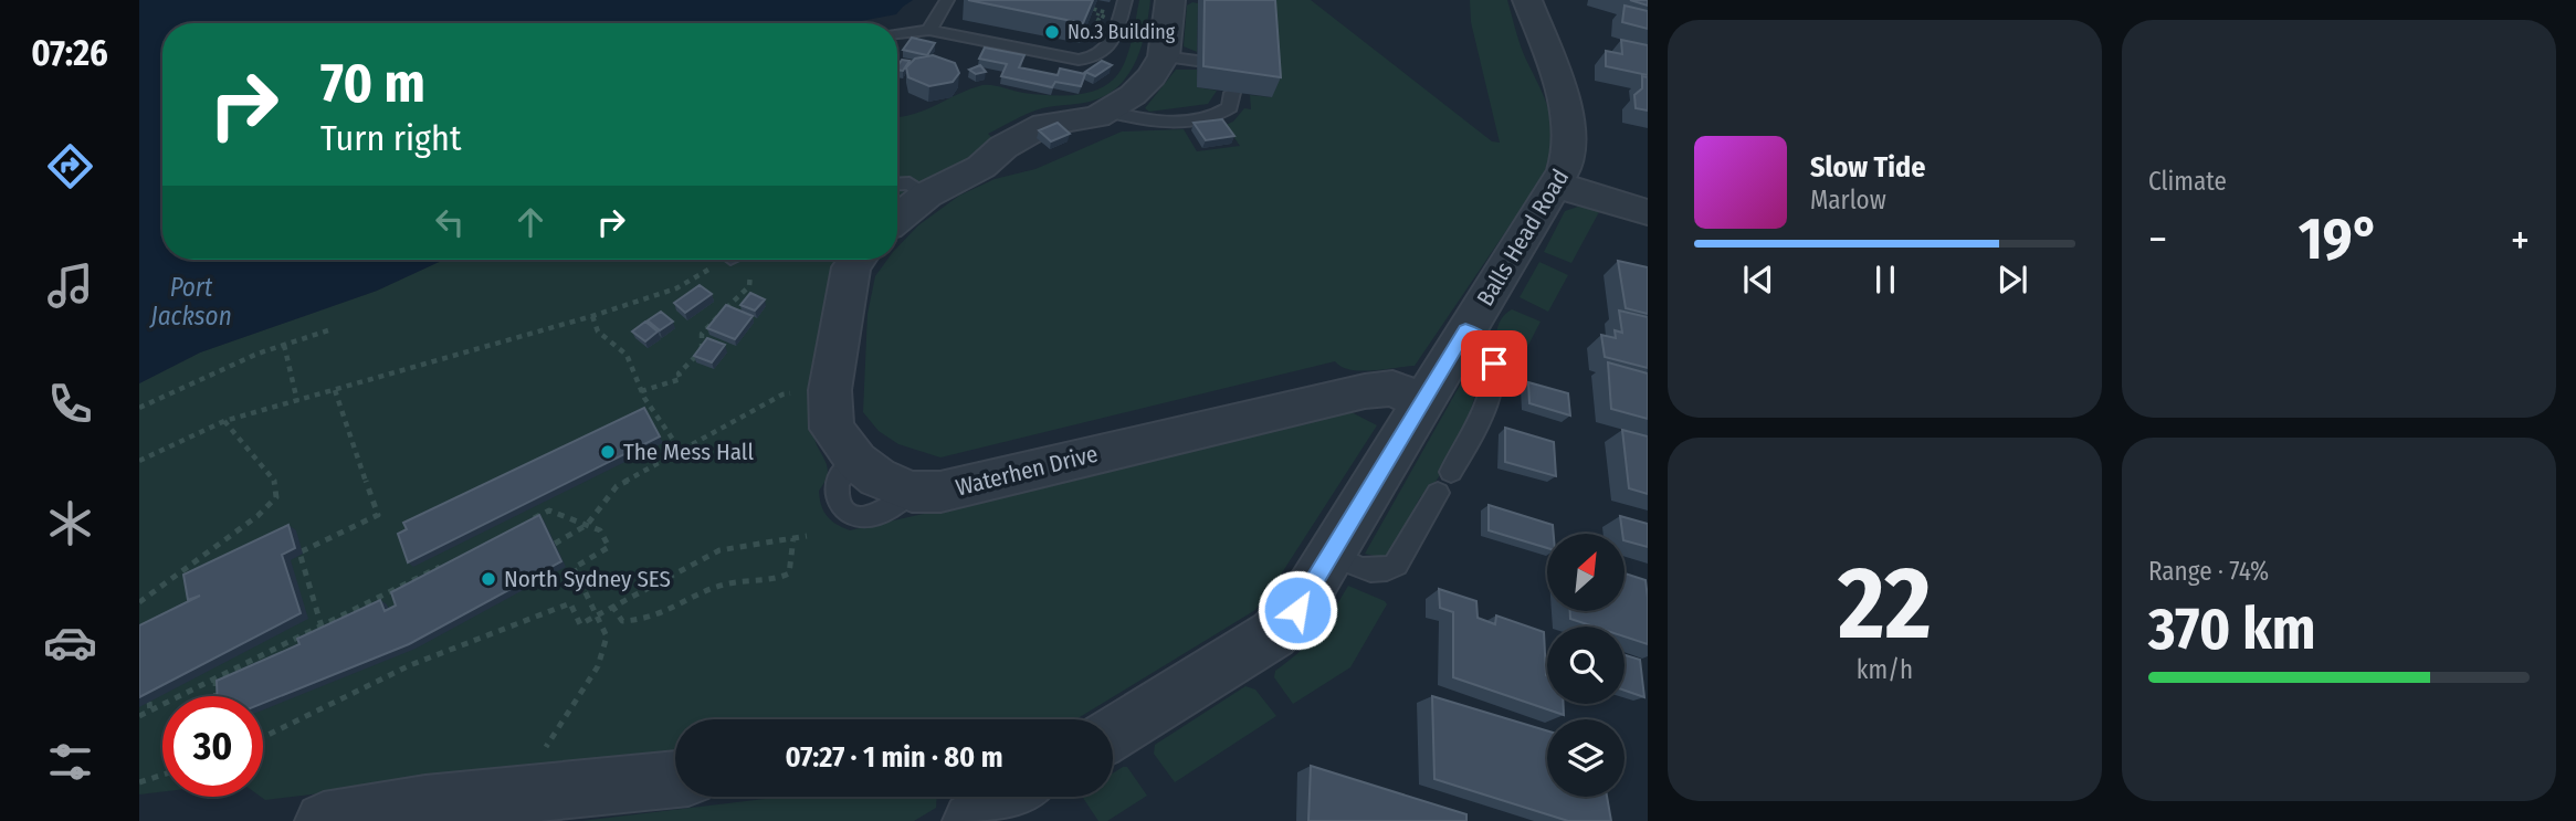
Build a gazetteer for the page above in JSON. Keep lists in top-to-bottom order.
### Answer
{
  "streets": {
    "street": ["Balls Head Road", "Waterhen Drive"]
  },
  "crossings": [
    ["Balls Head Road", "Waterhen Drive"]
  ],
  "water": ["Port Jackson"],
  "places": ["No.3 Building", "The Mess Hall", "North Sydney SES"],
  "north": "top right",
  "page": {
    "tabs": "07:26",
    "tile": [
      "Climate",
      ["22", "km/h"],
      ["Range · 74%", "370 km"]
    ],
    "turn": ["70 m", "Turn right"],
    "song": ["Slow Tide", "Marlow"],
    "heat": ["−", "19°", "+"],
    "limit": "30",
    "trip": "07:27 · 1 min · 80 m"
  }
}
